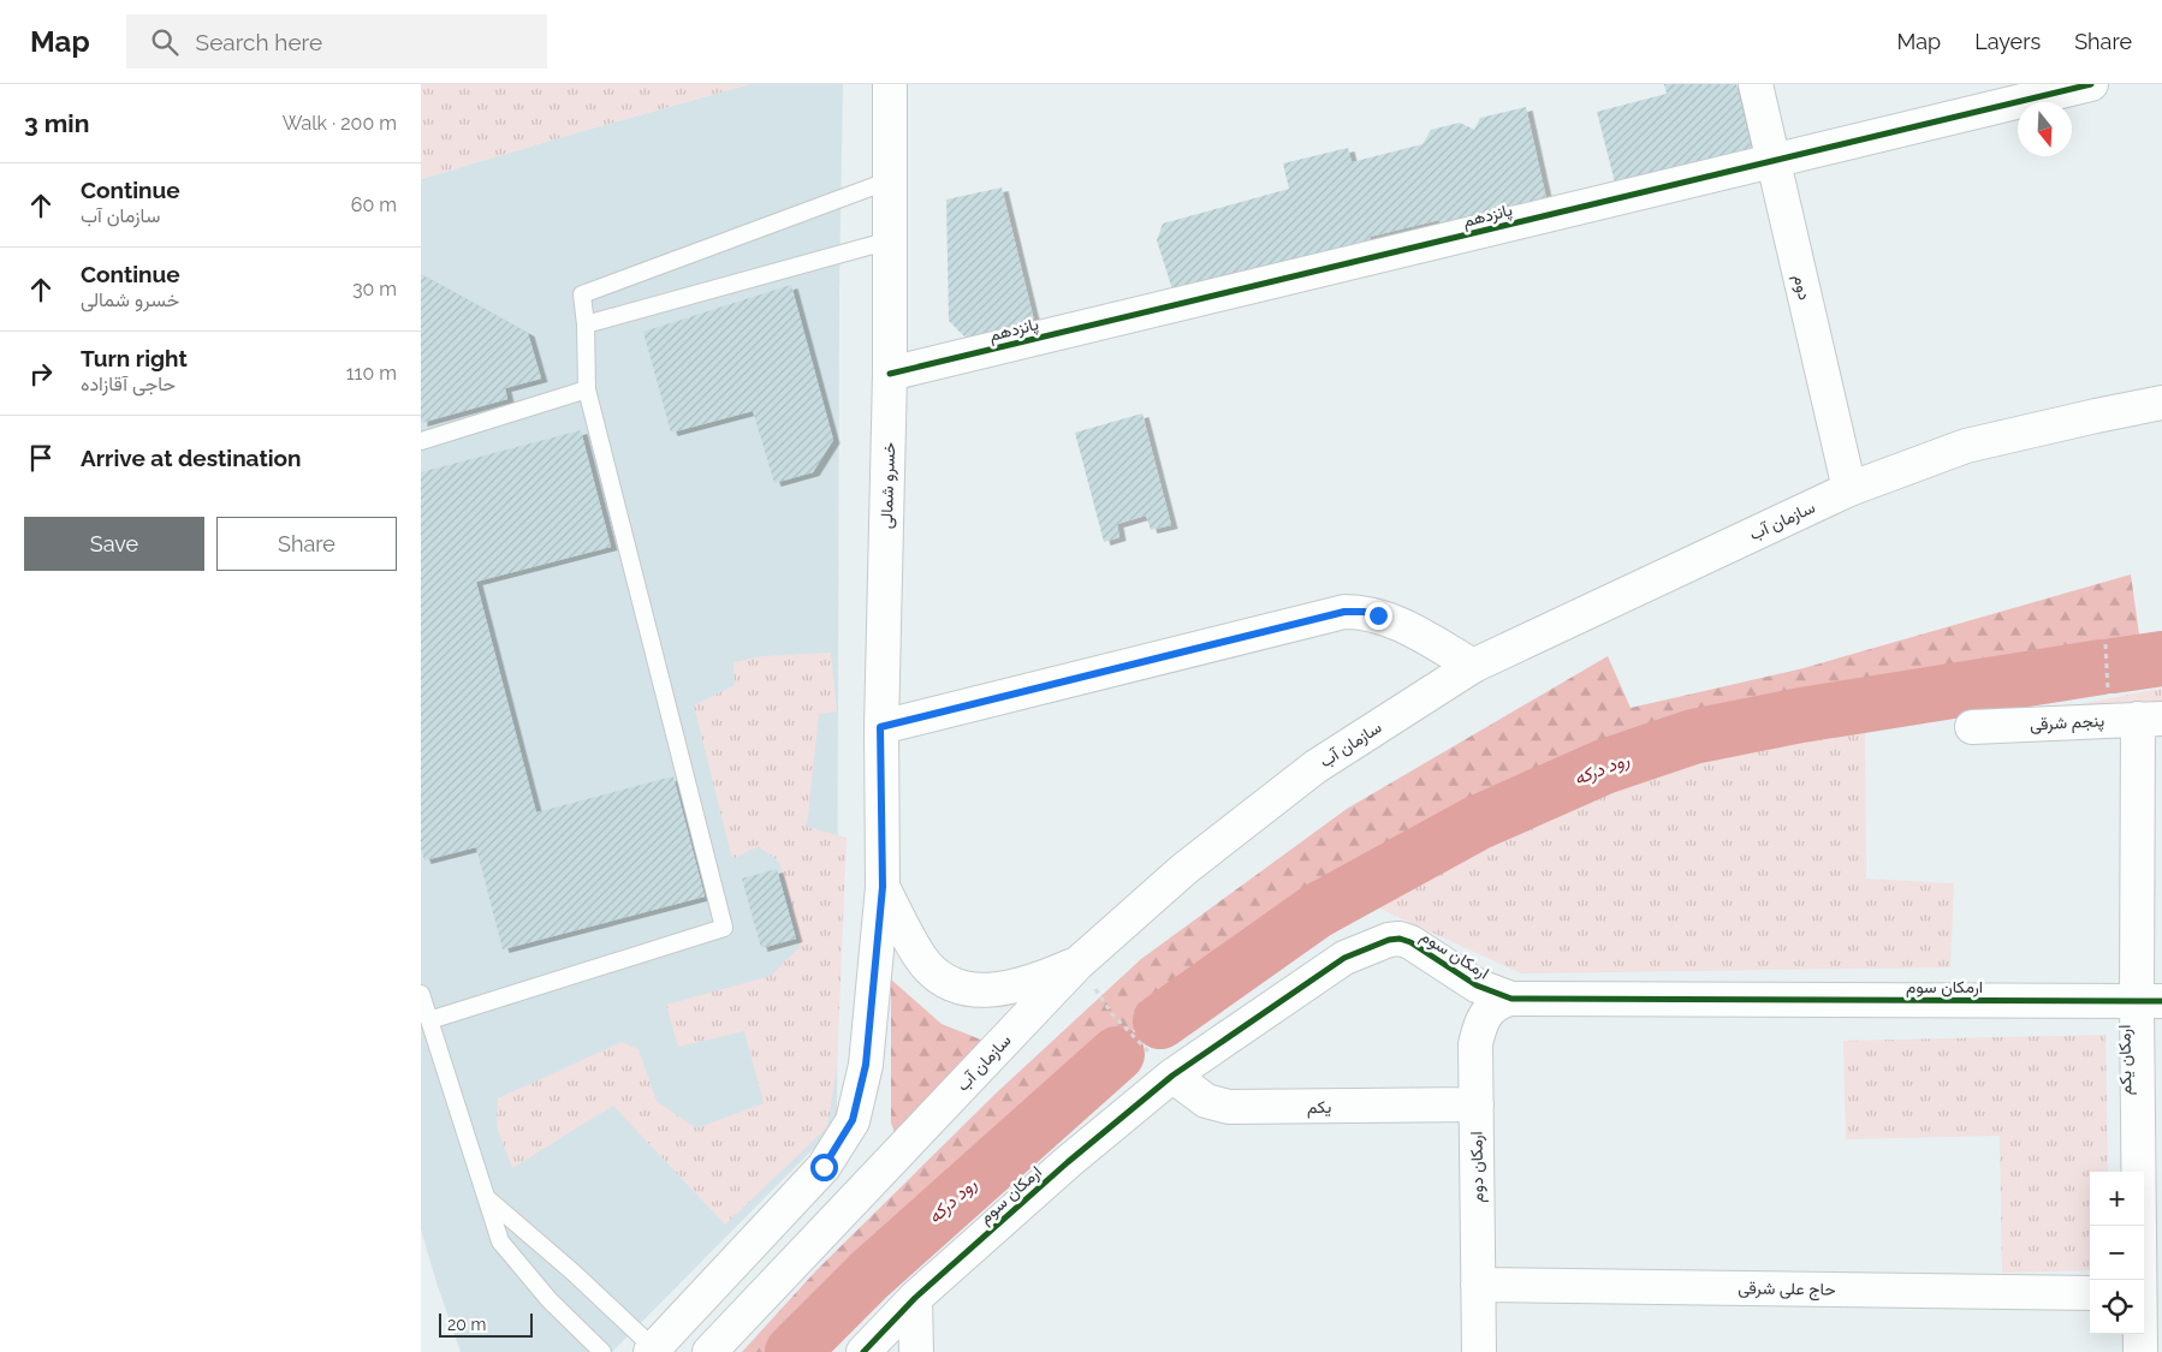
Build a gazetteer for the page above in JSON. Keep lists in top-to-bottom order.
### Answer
{
  "streets": {
    "street": [
      "پانزدهم",
      "دوم",
      "خسرو شمالی",
      "سازمان آب",
      "پنجم شرقی",
      "ارمکان سوم",
      "ارمکان یکم",
      "یکم",
      "ارمکان دوم",
      "حاج علی شرقی"
    ]
  },
  "crossings": [
    ["پانزدهم", "دوم"],
    ["پانزدهم", "خسرو شمالی"],
    ["دوم", "سازمان آب"],
    ["پنجم شرقی", "ارمکان یکم"],
    ["ارمکان سوم", "ارمکان یکم"],
    ["ارمکان سوم", "یکم"],
    ["ارمکان سوم", "ارمکان دوم"],
    ["یکم", "ارمکان دوم"],
    ["ارمکان دوم", "حاج علی شرقی"]
  ],
  "water": ["رود درکه"],
  "scale_bar": "20 m",
  "north": "bottom",
  "page": {
    "header": "Map",
    "search": "Search here",
    "nav": ["Map", "Layers", "Share"],
    "heading": ["3 min", "Walk · 200 m"],
    "list": [
      ["Continue", "سازمان آب", "60 m"],
      ["Continue", "خسرو شمالی", "30 m"],
      ["Turn right", "حاجی آقازاده", "110 m"],
      "Arrive at destination"
    ],
    "buttons": ["Save", "Share"],
    "map_buttons": ["+", "−"],
    "scale": "20 m"
  }
}
